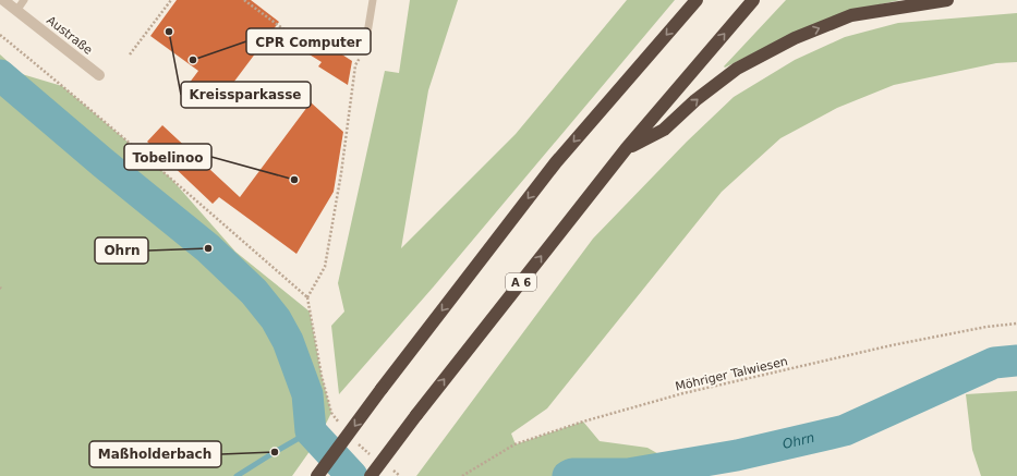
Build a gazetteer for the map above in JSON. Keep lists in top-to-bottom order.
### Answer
{
  "streets": {
    "highway": ["A 6"],
    "street": ["Austraße"],
    "path": ["Möhriger Talwiesen"]
  },
  "water": ["Ohrn"],
  "places": [
    "Kreissparkasse",
    "CPR Computer",
    "Tobelinoo",
    "Ohrn",
    "Maßholderbach"
  ]
}
